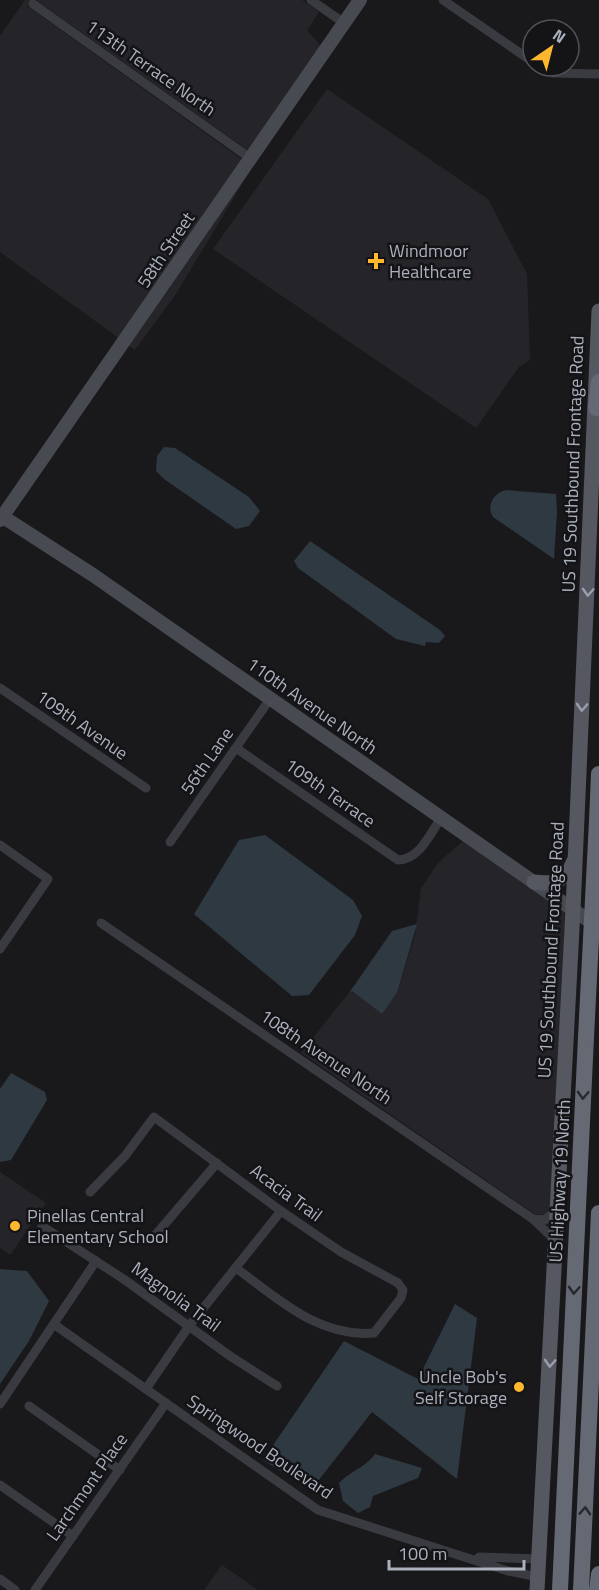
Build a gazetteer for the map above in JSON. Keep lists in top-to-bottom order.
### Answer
{
  "streets": {
    "highway": ["US Highway 19 North"],
    "main road": ["US 19 Southbound Frontage Road"],
    "street": [
      "113th Terrace North",
      "58th Street",
      "110th Avenue North",
      "109th Avenue",
      "56th Lane",
      "109th Terrace",
      "108th Avenue North",
      "Acacia Trail",
      "Magnolia Trail",
      "Springwood Boulevard",
      "Larchmont Place"
    ]
  },
  "crossings": [
    ["113th Terrace North", "58th Street"],
    ["58th Street", "110th Avenue North"],
    ["US 19 Southbound Frontage Road", "110th Avenue North"],
    ["US 19 Southbound Frontage Road", "108th Avenue North"],
    ["US 19 Southbound Frontage Road", "Springwood Boulevard"],
    ["110th Avenue North", "56th Lane"],
    ["110th Avenue North", "109th Terrace"],
    ["56th Lane", "109th Terrace"],
    ["Springwood Boulevard", "Larchmont Place"]
  ],
  "one_way": ["US 19 Southbound Frontage Road"],
  "places": {
    "health": ["Windmoor Healthcare"],
    "other": ["Pinellas Central Elementary School", "Uncle Bob's Self Storage"]
  },
  "scale_bar": "100 m",
  "north": "top right"
}
